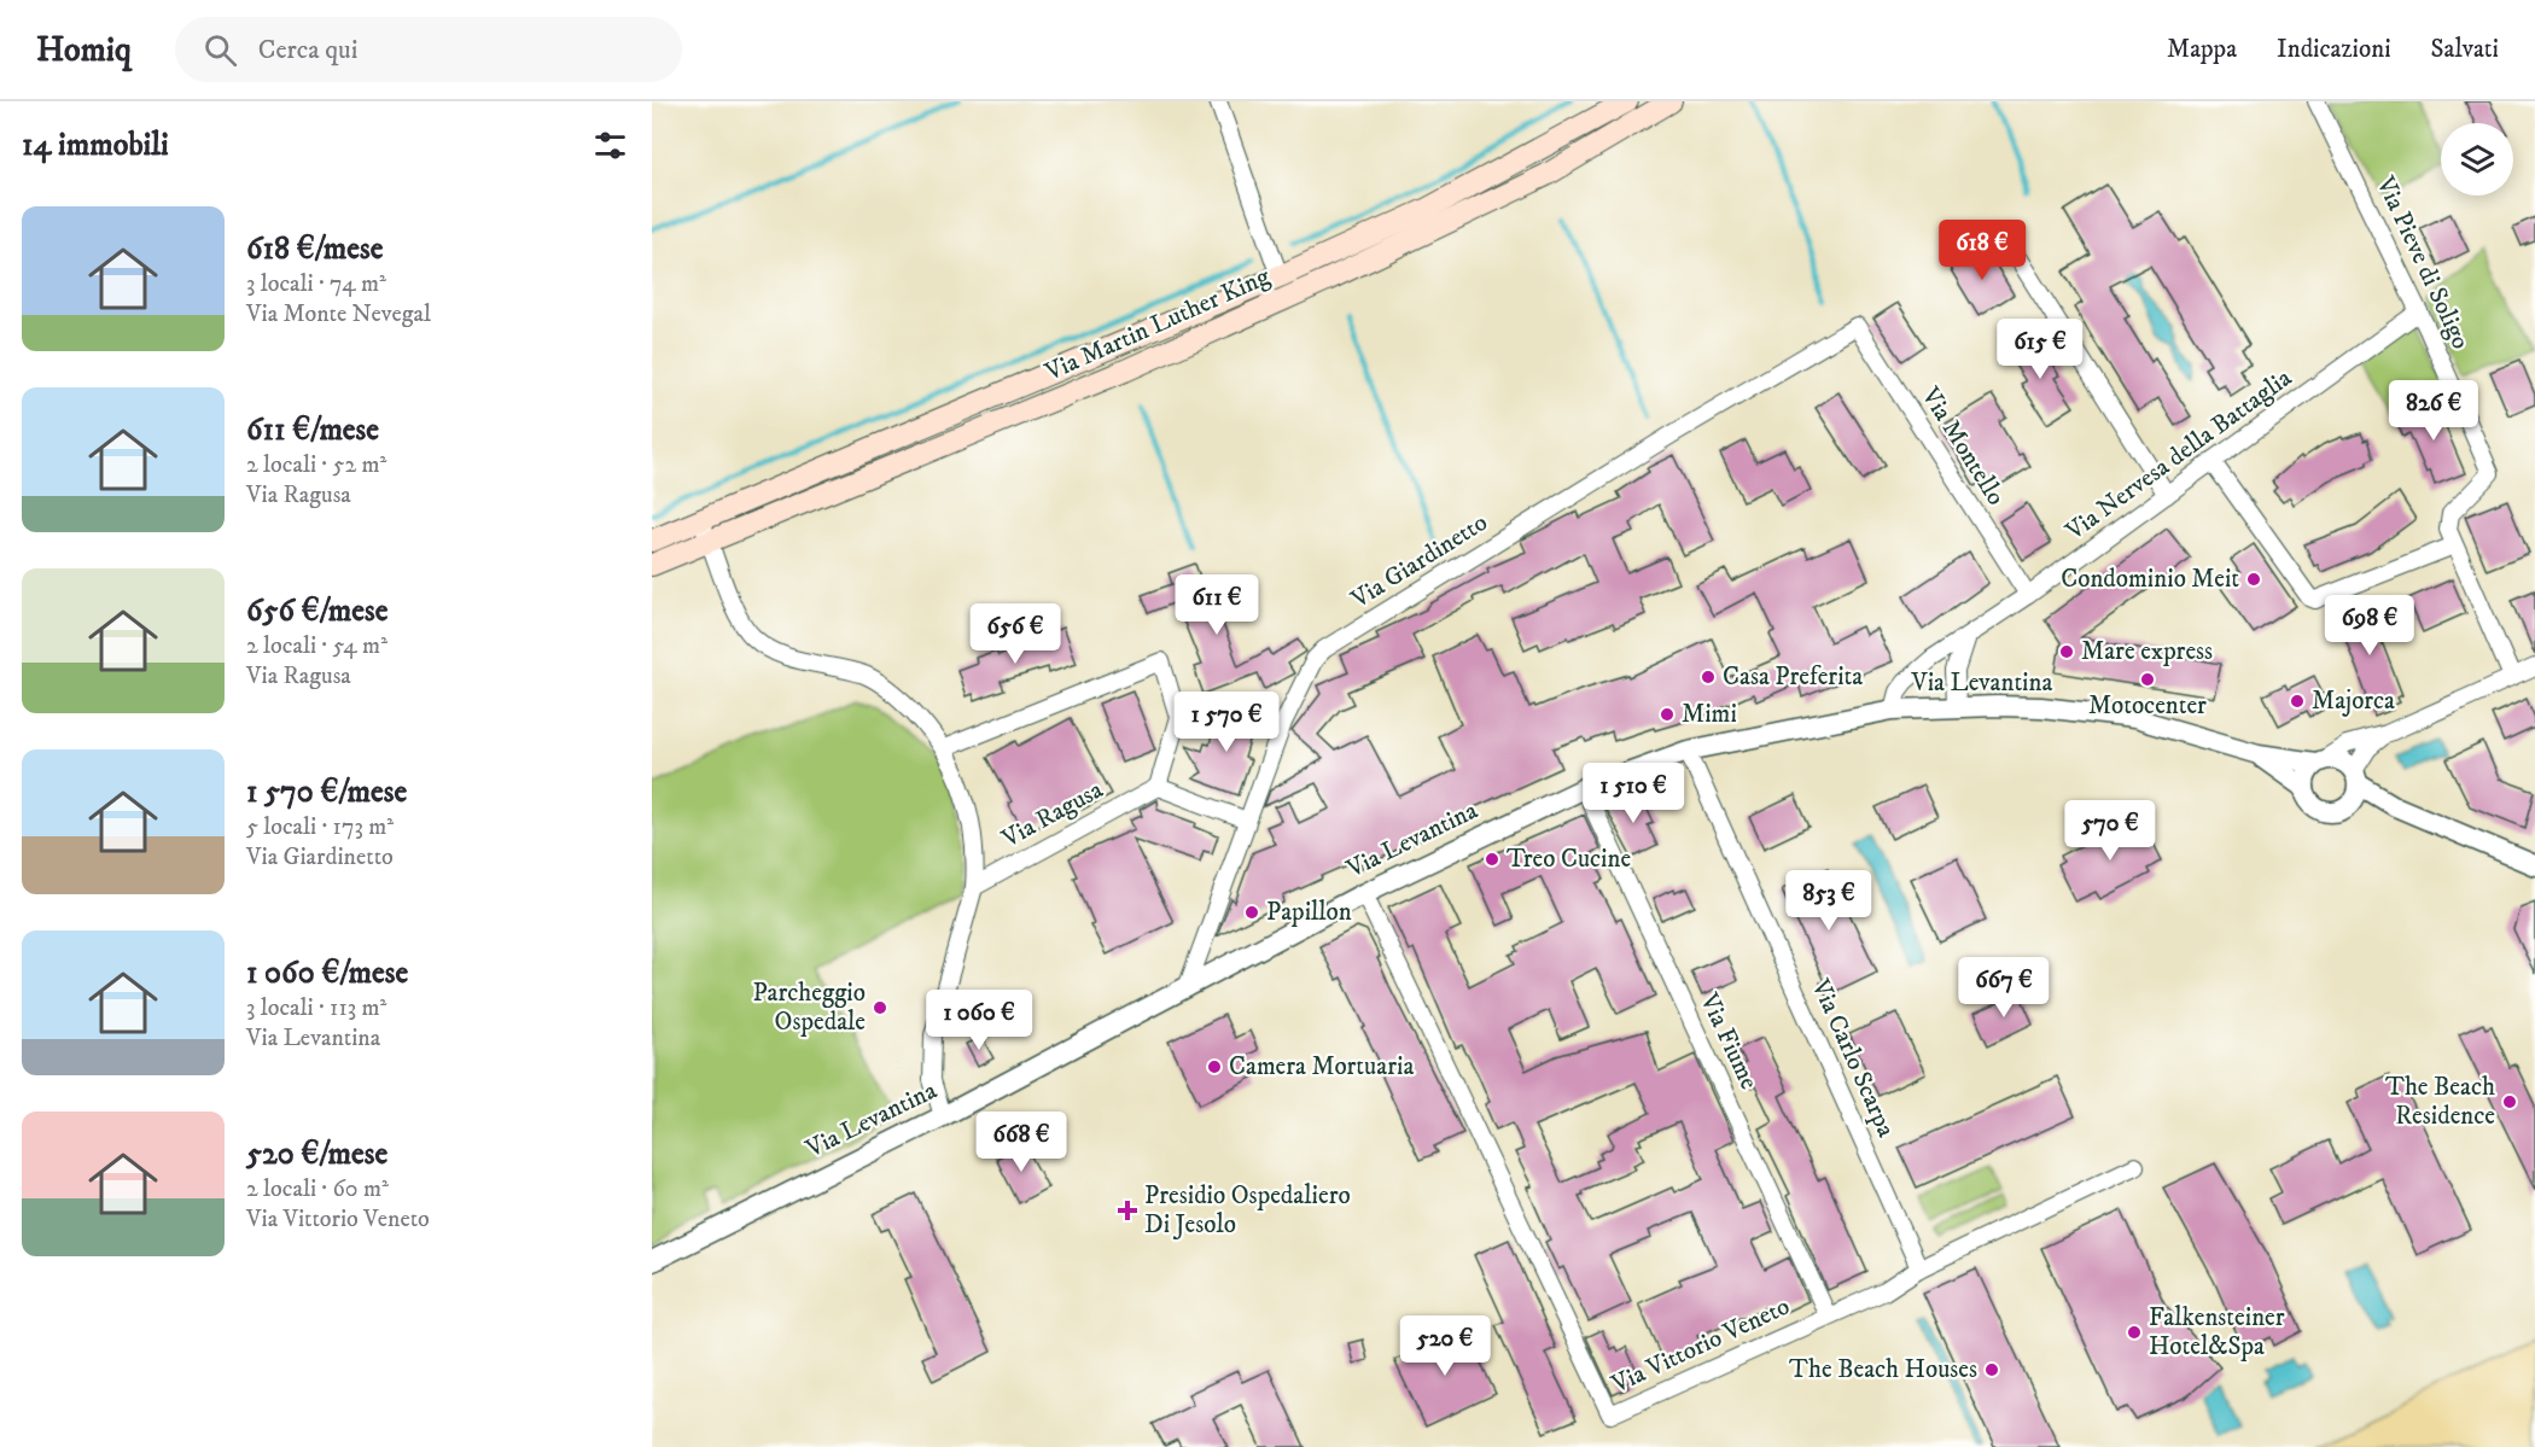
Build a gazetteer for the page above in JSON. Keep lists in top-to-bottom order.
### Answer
{
  "streets": {
    "main road": ["Via Martin Luther King"],
    "street": [
      "Via Pieve di Soligo",
      "Via Montello",
      "Via Nervesa della Battaglia",
      "Via Giardinetto",
      "Via Levantina",
      "Via Ragusa",
      "Via Fiume",
      "Via Carlo Scarpa",
      "Via Vittorio Veneto"
    ]
  },
  "crossings": [
    ["Via Pieve di Soligo", "Via Nervesa della Battaglia"],
    ["Via Montello", "Via Nervesa della Battaglia"],
    ["Via Montello", "Via Giardinetto"],
    ["Via Nervesa della Battaglia", "Via Levantina"],
    ["Via Giardinetto", "Via Levantina"],
    ["Via Levantina", "Via Fiume"],
    ["Via Levantina", "Via Carlo Scarpa"],
    ["Via Levantina", "Via Vittorio Veneto"],
    ["Via Fiume", "Via Vittorio Veneto"],
    ["Via Carlo Scarpa", "Via Vittorio Veneto"]
  ],
  "places": {
    "other": [
      "Condominio Meit",
      "Mare express",
      "Casa Preferita",
      "Motocenter",
      "Majorca",
      "Mimi",
      "Treo Cucine",
      "Papillon",
      "Parcheggio Ospedale",
      "Camera Mortuaria",
      "The Beach Residence",
      "Falkensteiner Hotel&Spa",
      "The Beach Houses"
    ],
    "health": ["Presidio Ospedaliero Di Jesolo"]
  },
  "page": {
    "header": "Homiq",
    "search": "Cerca qui",
    "nav": ["Mappa", "Indicazioni", "Salvati"],
    "heading": "14 immobili",
    "list": [
      {
        "name": "618 €/mese",
        "note": "3 locali · 74 m² · Via Monte Nevegal"
      },
      {
        "name": "611 €/mese",
        "note": "2 locali · 52 m² · Via Ragusa"
      },
      {
        "name": "656 €/mese",
        "note": "2 locali · 54 m² · Via Ragusa"
      },
      {
        "name": "1 570 €/mese",
        "note": "5 locali · 173 m² · Via Giardinetto"
      },
      {
        "name": "1 060 €/mese",
        "note": "3 locali · 113 m² · Via Levantina"
      },
      {
        "name": "520 €/mese",
        "note": "2 locali · 60 m² · Via Vittorio Veneto"
      }
    ],
    "price": [
      "618 €",
      "615 €",
      "826 €",
      "611 €",
      "698 €",
      "656 €",
      "1 570 €",
      "1 510 €",
      "570 €",
      "853 €",
      "667 €",
      "1 060 €",
      "668 €",
      "520 €"
    ]
  }
}
